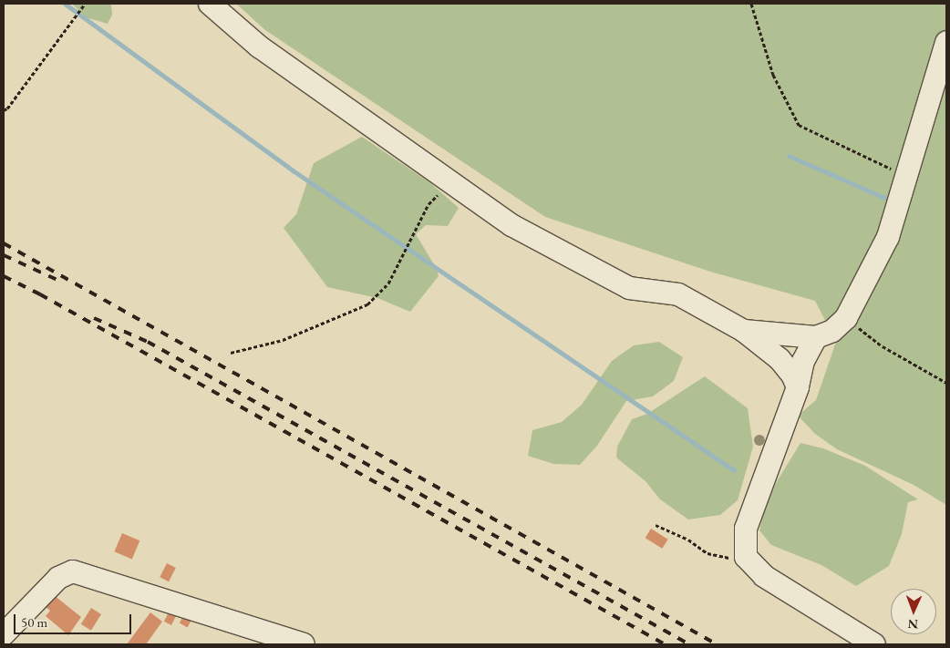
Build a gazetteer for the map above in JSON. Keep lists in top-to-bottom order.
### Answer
{
  "scale_bar": "50 m",
  "north": "bottom"
}
